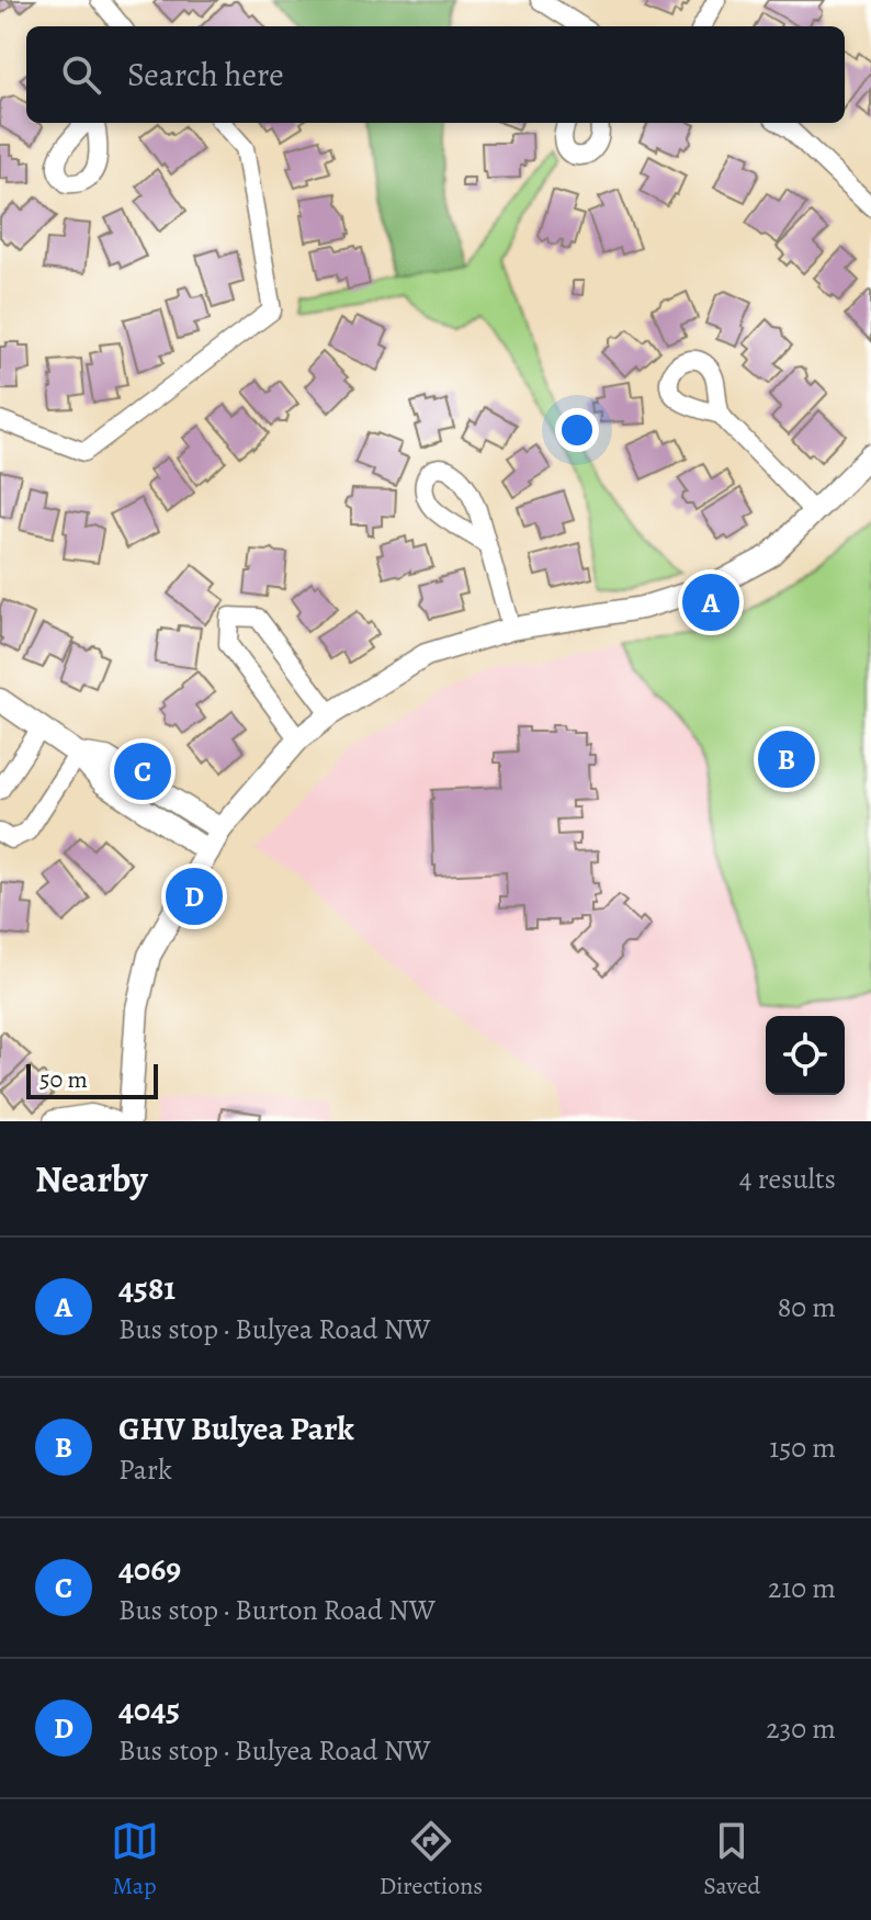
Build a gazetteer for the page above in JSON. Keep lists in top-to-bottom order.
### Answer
{
  "scale_bar": "50 m",
  "page": {
    "search": "Search here",
    "pins": [
      "A",
      "B",
      "C",
      "D"
    ],
    "scale": "50 m",
    "heading": ["Nearby", "4 results"],
    "list": [
      {
        "mark": "A",
        "name": "4581",
        "note": "Bus stop · Bulyea Road NW",
        "value": "80 m"
      },
      {
        "mark": "B",
        "name": "GHV Bulyea Park",
        "note": "Park",
        "value": "150 m"
      },
      {
        "mark": "C",
        "name": "4069",
        "note": "Bus stop · Burton Road NW",
        "value": "210 m"
      },
      {
        "mark": "D",
        "name": "4045",
        "note": "Bus stop · Bulyea Road NW",
        "value": "230 m"
      }
    ],
    "nav": ["Map", "Directions", "Saved"]
  }
}
